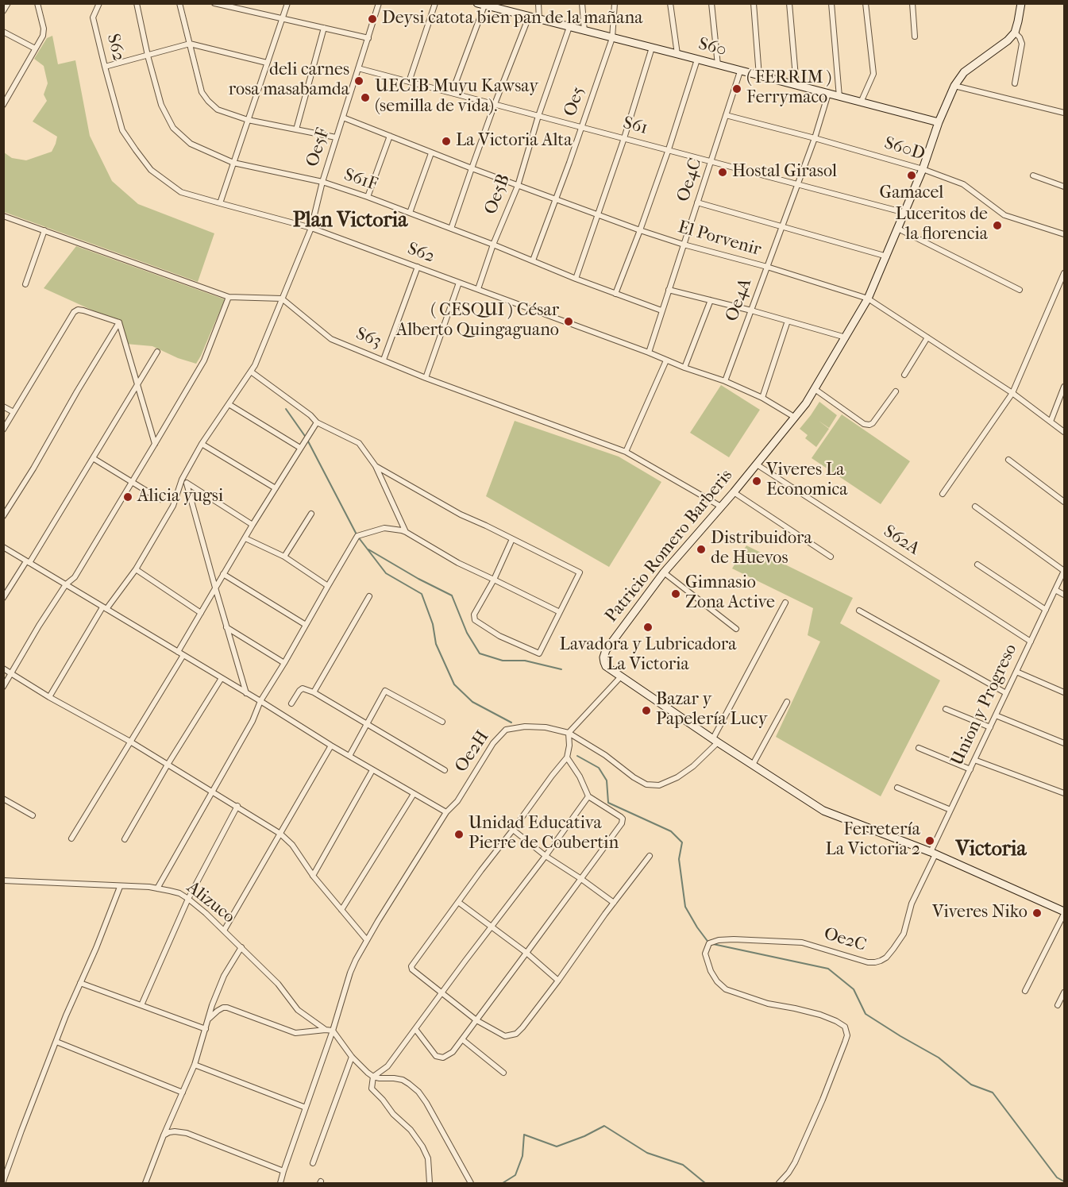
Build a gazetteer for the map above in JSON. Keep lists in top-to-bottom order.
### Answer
{
  "streets": {
    "street": [
      "S62",
      "S60",
      "Oe5",
      "S61",
      "Oe5F",
      "S60D",
      "S61F",
      "Oe4C",
      "Oe5B",
      "El Porvenir",
      "Oe4A",
      "S63",
      "S62A",
      "Patricio Romero Barberis",
      "Union y Progreso",
      "Oe2H",
      "Alizuco",
      "Oe2C"
    ]
  },
  "crossings": [
    ["S62", "Oe5F"],
    ["S62", "Oe4C"],
    ["S62", "Oe5B"],
    ["S62", "Oe4A"],
    ["S62", "Patricio Romero Barberis"],
    ["S60", "Oe5"],
    ["S60", "Oe4C"],
    ["S60", "Oe5B"],
    ["S60", "Oe4A"],
    ["S60", "Patricio Romero Barberis"],
    ["Oe5", "S61"],
    ["Oe5", "S61F"],
    ["Oe5", "El Porvenir"],
    ["S61", "Oe5F"],
    ["S61", "Oe4C"],
    ["S61", "Oe5B"],
    ["S61", "Oe4A"],
    ["S61", "Patricio Romero Barberis"],
    ["Oe5F", "S61F"],
    ["Oe5F", "El Porvenir"],
    ["Oe5F", "S63"],
    ["S60D", "Oe4C"],
    ["S60D", "Oe4A"],
    ["S60D", "Patricio Romero Barberis"],
    ["S61F", "Oe4C"],
    ["S61F", "Oe5B"],
    ["Oe4C", "El Porvenir"],
    ["Oe5B", "El Porvenir"],
    ["El Porvenir", "Oe4A"],
    ["El Porvenir", "Patricio Romero Barberis"],
    ["S63", "Patricio Romero Barberis"],
    ["S62A", "Patricio Romero Barberis"],
    ["S62A", "Union y Progreso"],
    ["Patricio Romero Barberis", "Union y Progreso"],
    ["Patricio Romero Barberis", "Oe2H"],
    ["Patricio Romero Barberis", "Oe2C"],
    ["Union y Progreso", "Oe2C"]
  ],
  "districts": ["Plan Victoria", "Victoria"],
  "places": [
    "Deysi catota bien pan de la mañana",
    "deli carnes rosa masabamda",
    "( FERRIM ) Ferrymaco",
    "UECIB Muyu Kawsay (semilla de vida).",
    "La Victoria Alta",
    "Hostal Girasol",
    "Gamacel",
    "Luceritos de la florencia",
    "( CESQUI ) César Alberto Quingaguano",
    "Viveres La Economica",
    "Alicia yugsi",
    "Distribuidora de Huevos",
    "Gimnasio Zona Active",
    "Lavadora y Lubricadora La Victoria",
    "Bazar y Papelería Lucy",
    "Unidad Educativa Pierre de Coubertin",
    "Ferretería La Victoria 2",
    "Viveres Niko"
  ]
}
